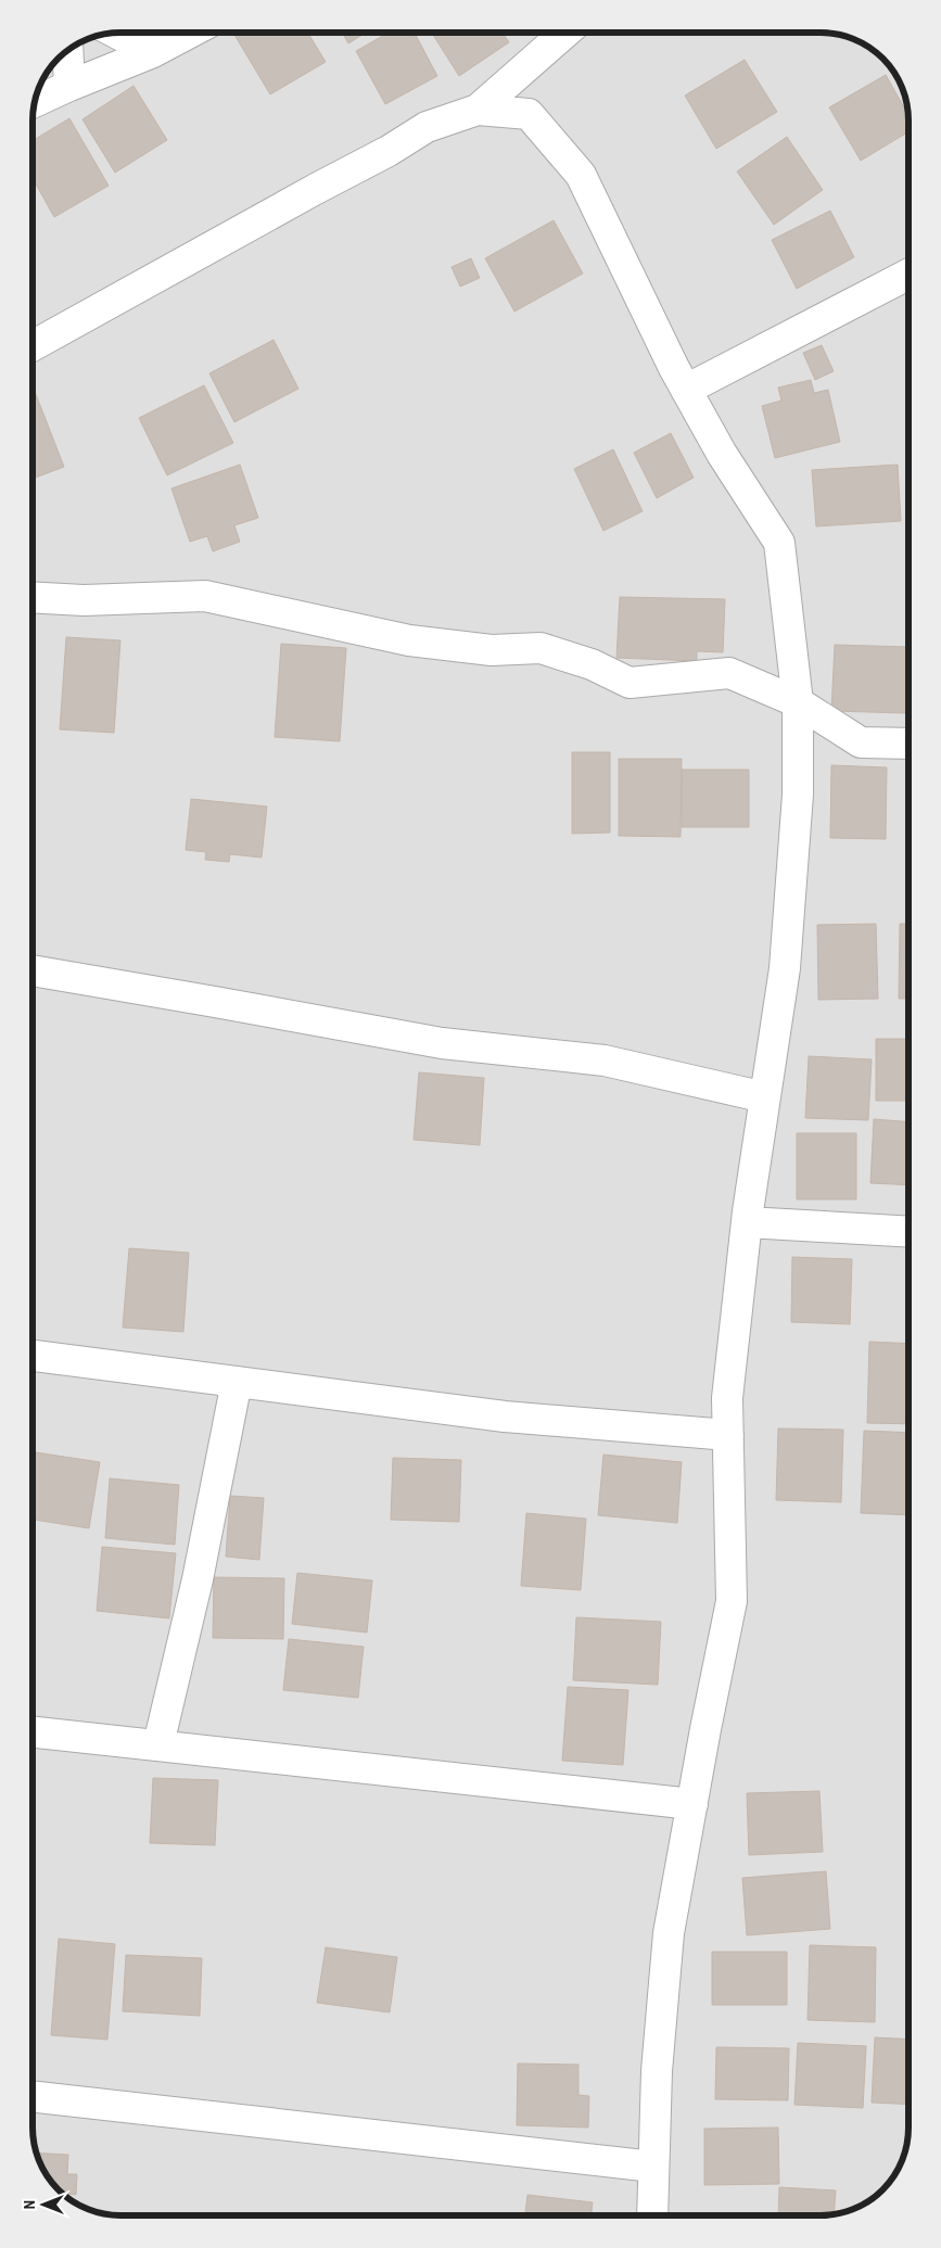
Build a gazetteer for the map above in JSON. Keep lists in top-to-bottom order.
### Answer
{
  "north": "left"
}
